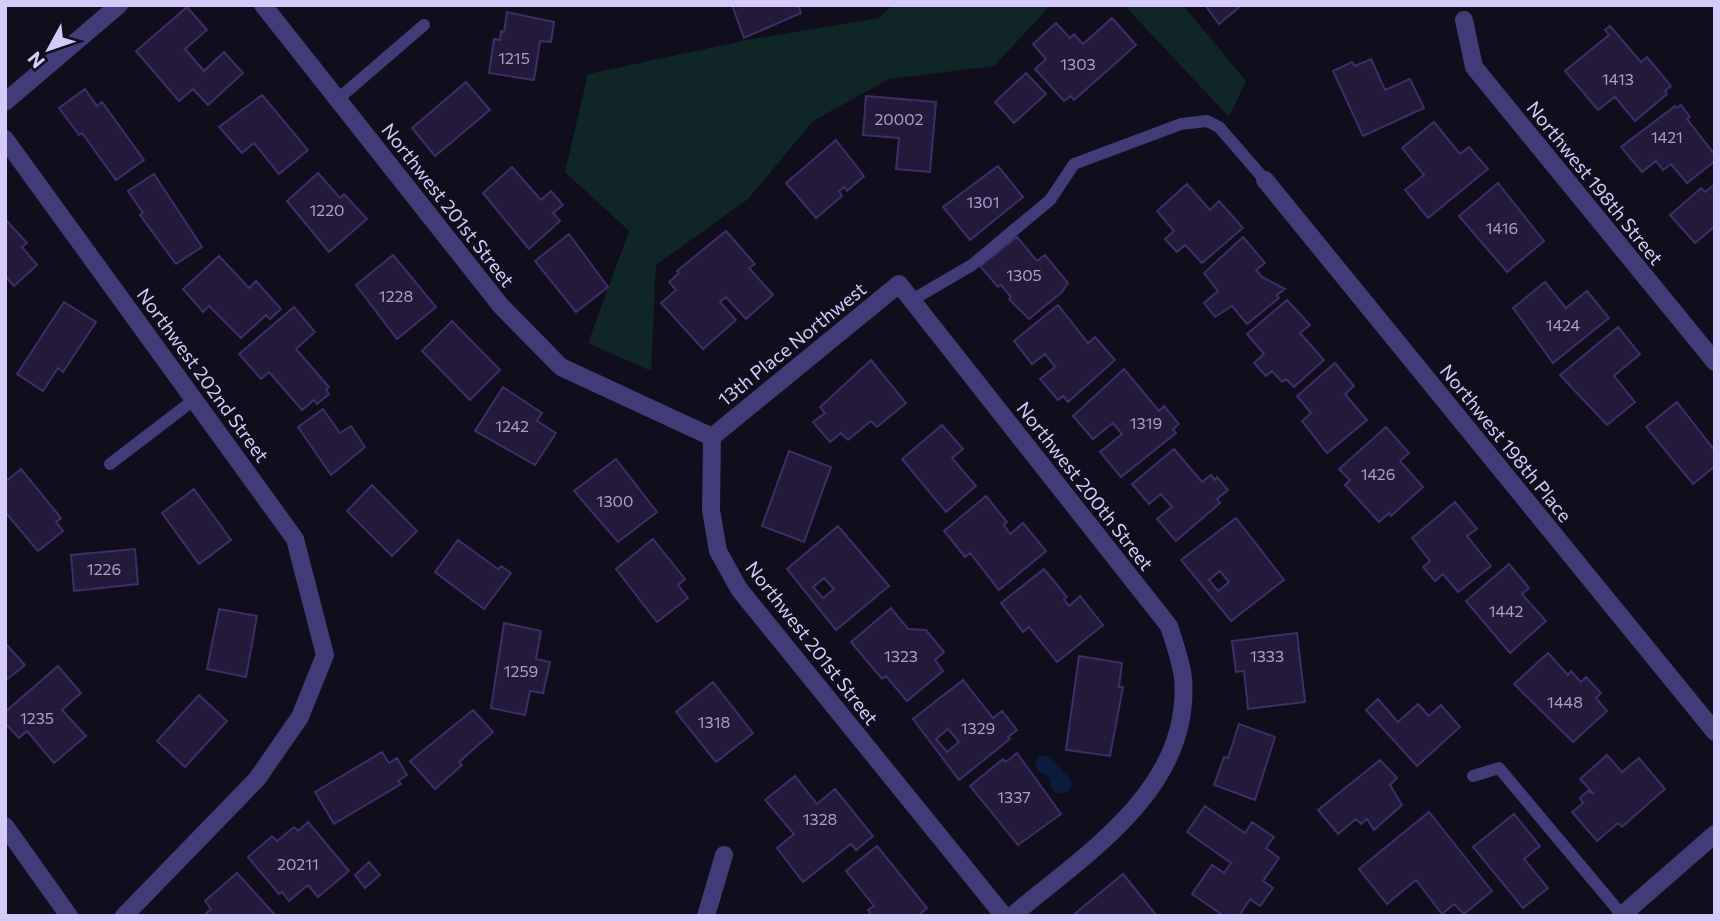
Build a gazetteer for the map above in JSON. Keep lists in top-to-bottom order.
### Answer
{
  "streets": {
    "street": [
      "Northwest 198th Street",
      "Northwest 201st Street",
      "13th Place Northwest",
      "Northwest 202nd Street",
      "Northwest 198th Place",
      "Northwest 200th Street"
    ]
  },
  "crossings": [
    ["Northwest 201st Street", "13th Place Northwest"],
    ["13th Place Northwest", "Northwest 200th Street"]
  ],
  "house_numbers": [
    "1215",
    "1303",
    "1413",
    "20002",
    "1421",
    "1301",
    "1220",
    "1416",
    "1305",
    "1228",
    "1424",
    "1319",
    "1242",
    "1426",
    "1300",
    "1226",
    "1442",
    "1323",
    "1333",
    "1259",
    "1448",
    "1235",
    "1318",
    "1329",
    "1337",
    "1328",
    "20211"
  ],
  "north": "bottom left"
}
